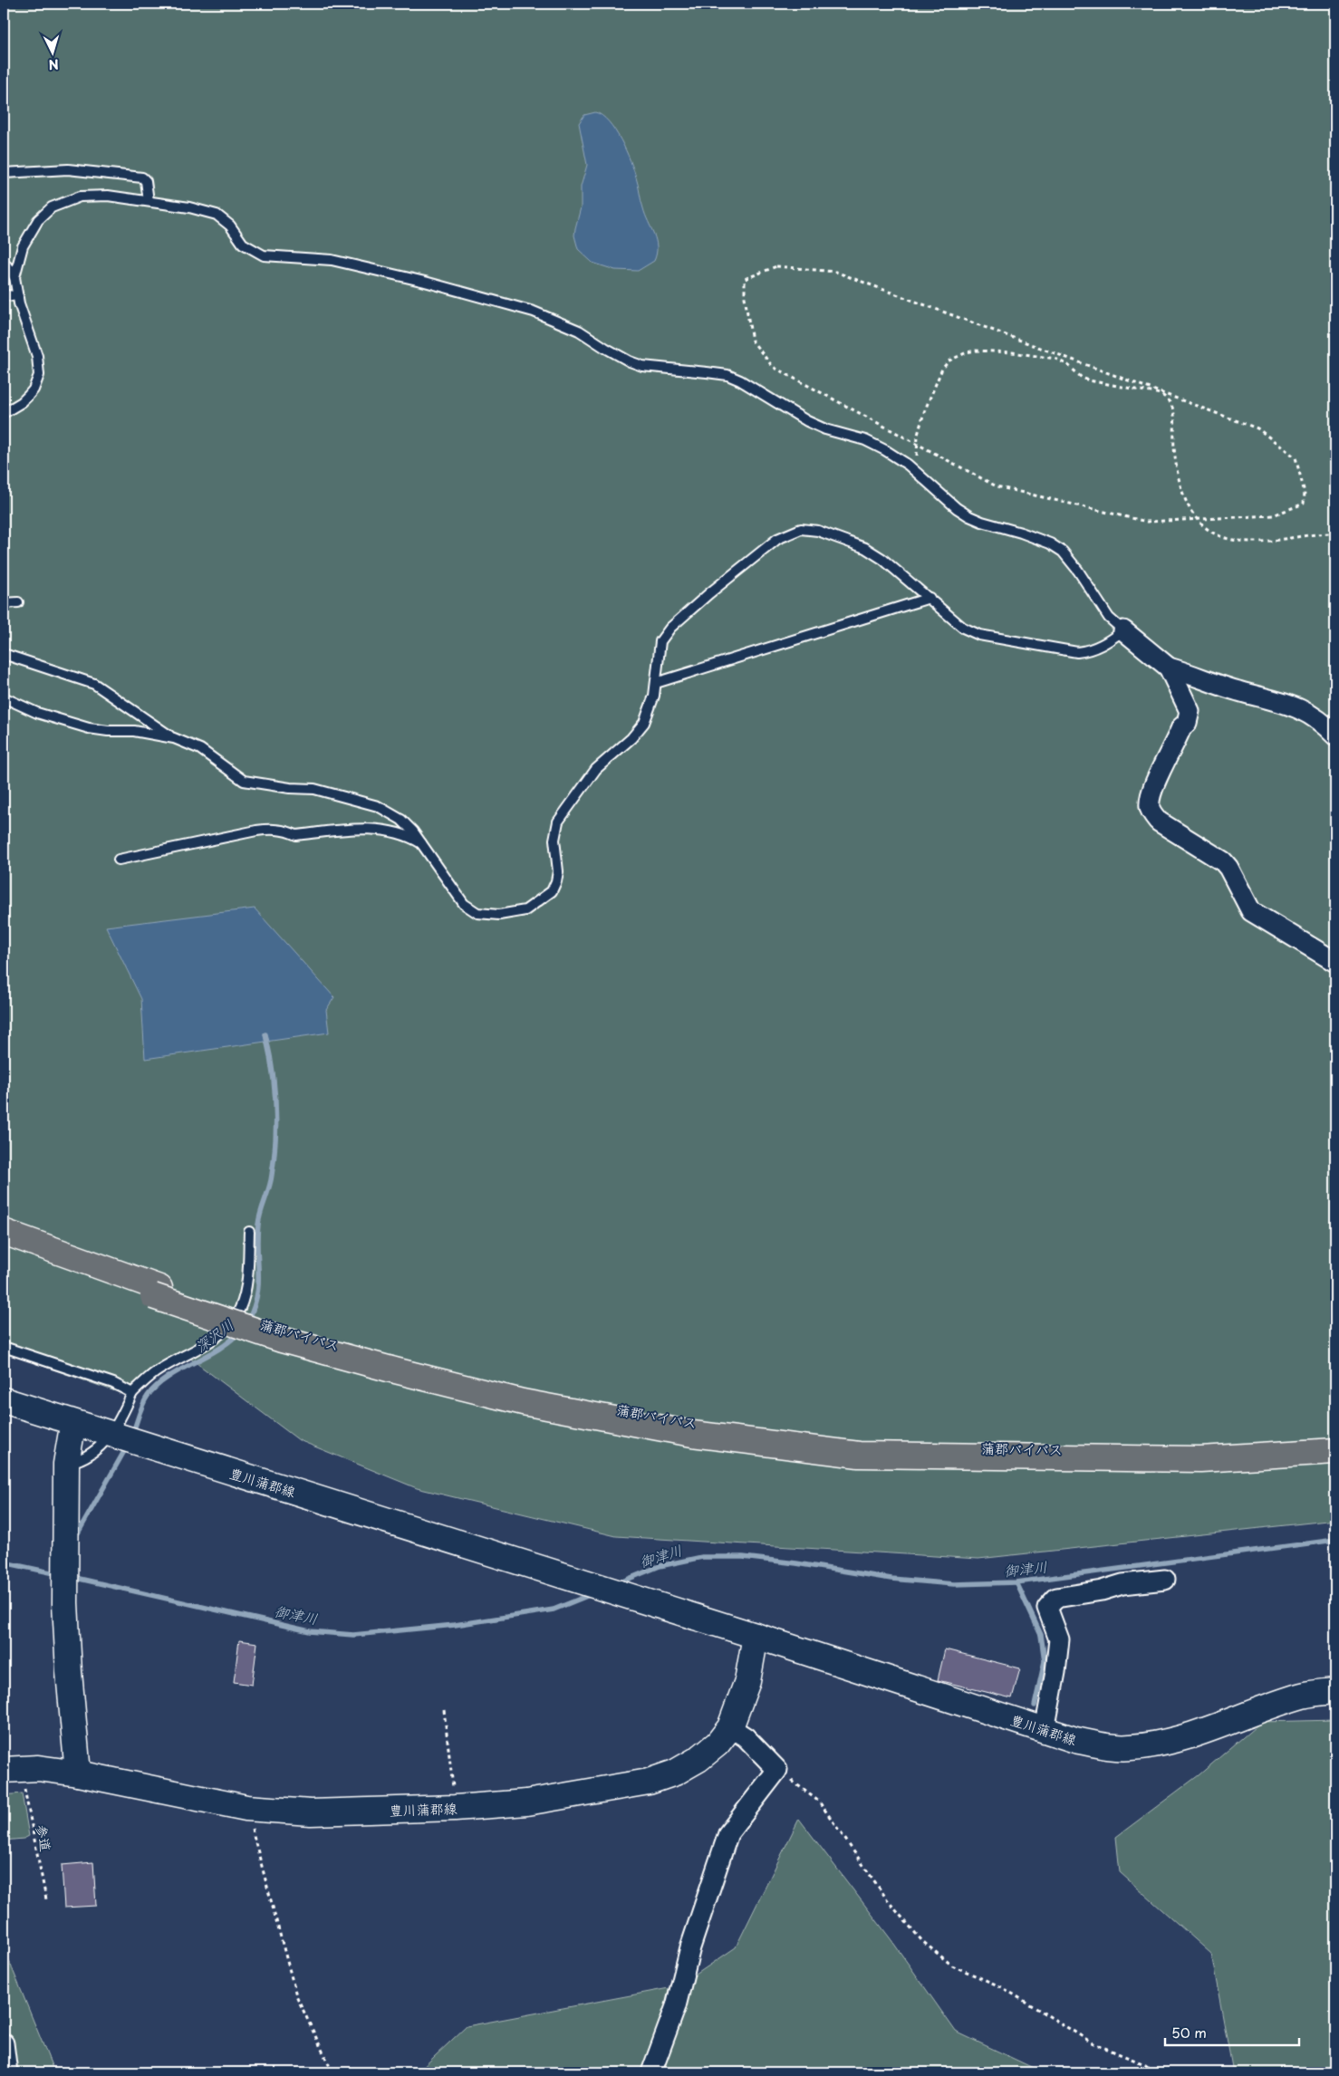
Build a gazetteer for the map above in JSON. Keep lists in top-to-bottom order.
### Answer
{
  "streets": {
    "highway": ["蒲郡バイパス"],
    "main road": ["豊川蒲郡線"],
    "path": ["参道"]
  },
  "water": ["深沢川", "御津川"],
  "scale_bar": "50 m",
  "north": "bottom"
}
